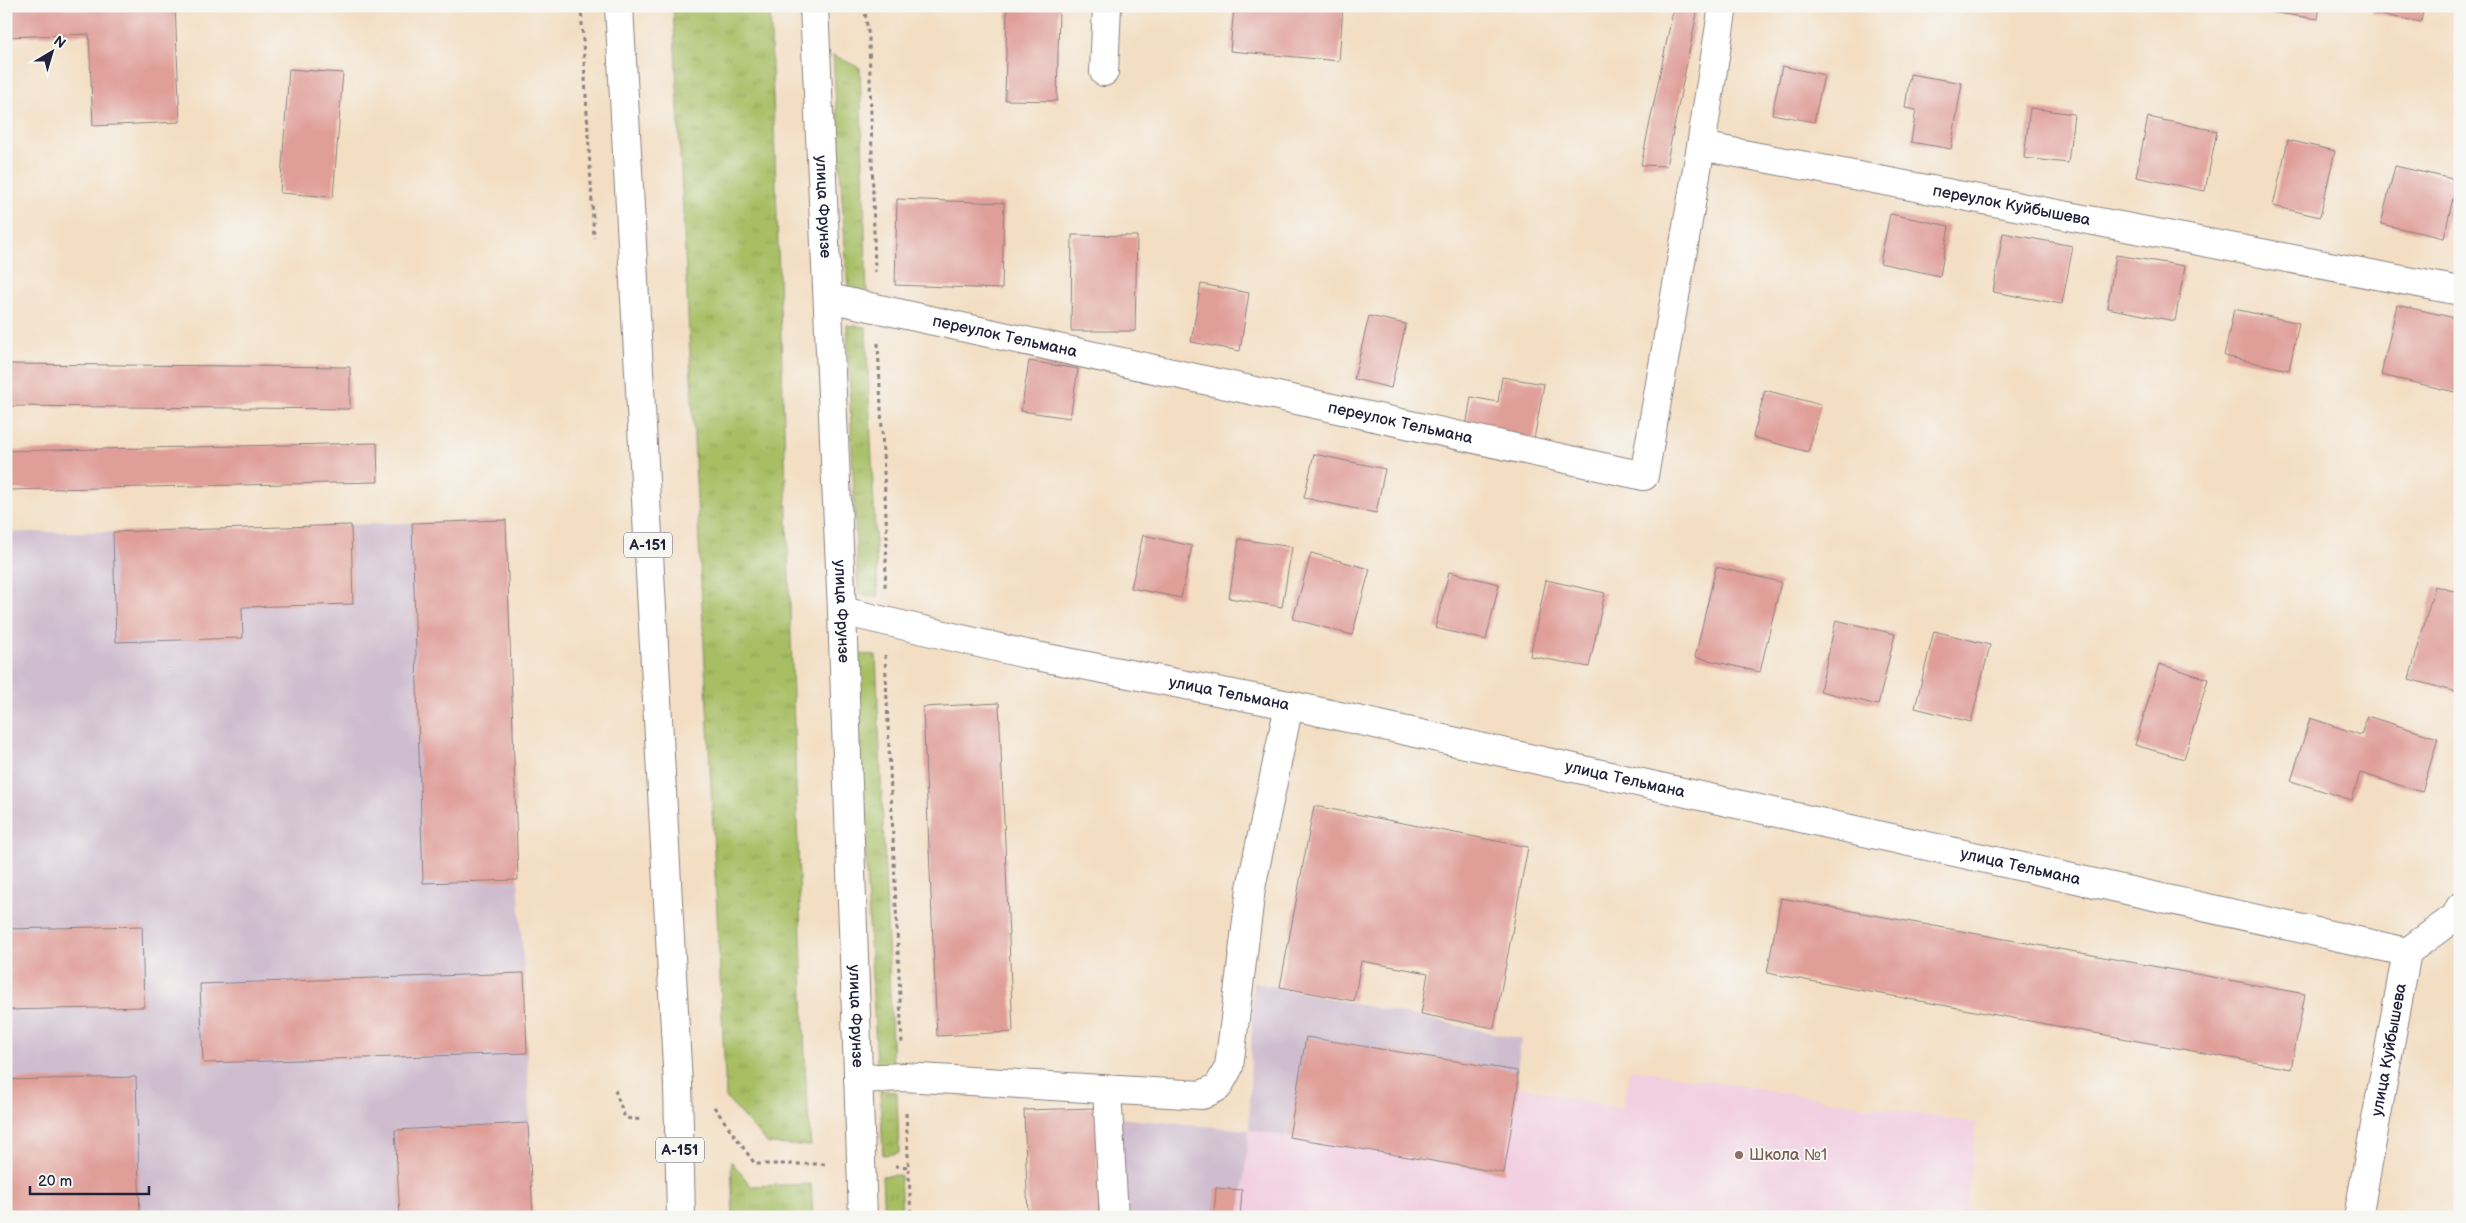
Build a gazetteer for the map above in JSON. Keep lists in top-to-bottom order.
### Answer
{
  "streets": {
    "main road": [
      "переулок Куйбышева",
      "улица Фрунзе",
      "переулок Тельмана",
      "А-151",
      "улица Тельмана",
      "улица Куйбышева"
    ]
  },
  "crossings": [
    ["переулок Куйбышева", "переулок Тельмана"],
    ["улица Фрунзе", "переулок Тельмана"],
    ["улица Фрунзе", "улица Тельмана"],
    ["улица Тельмана", "улица Куйбышева"]
  ],
  "places": ["Школа №1"],
  "scale_bar": "20 m",
  "north": "top right"
}
